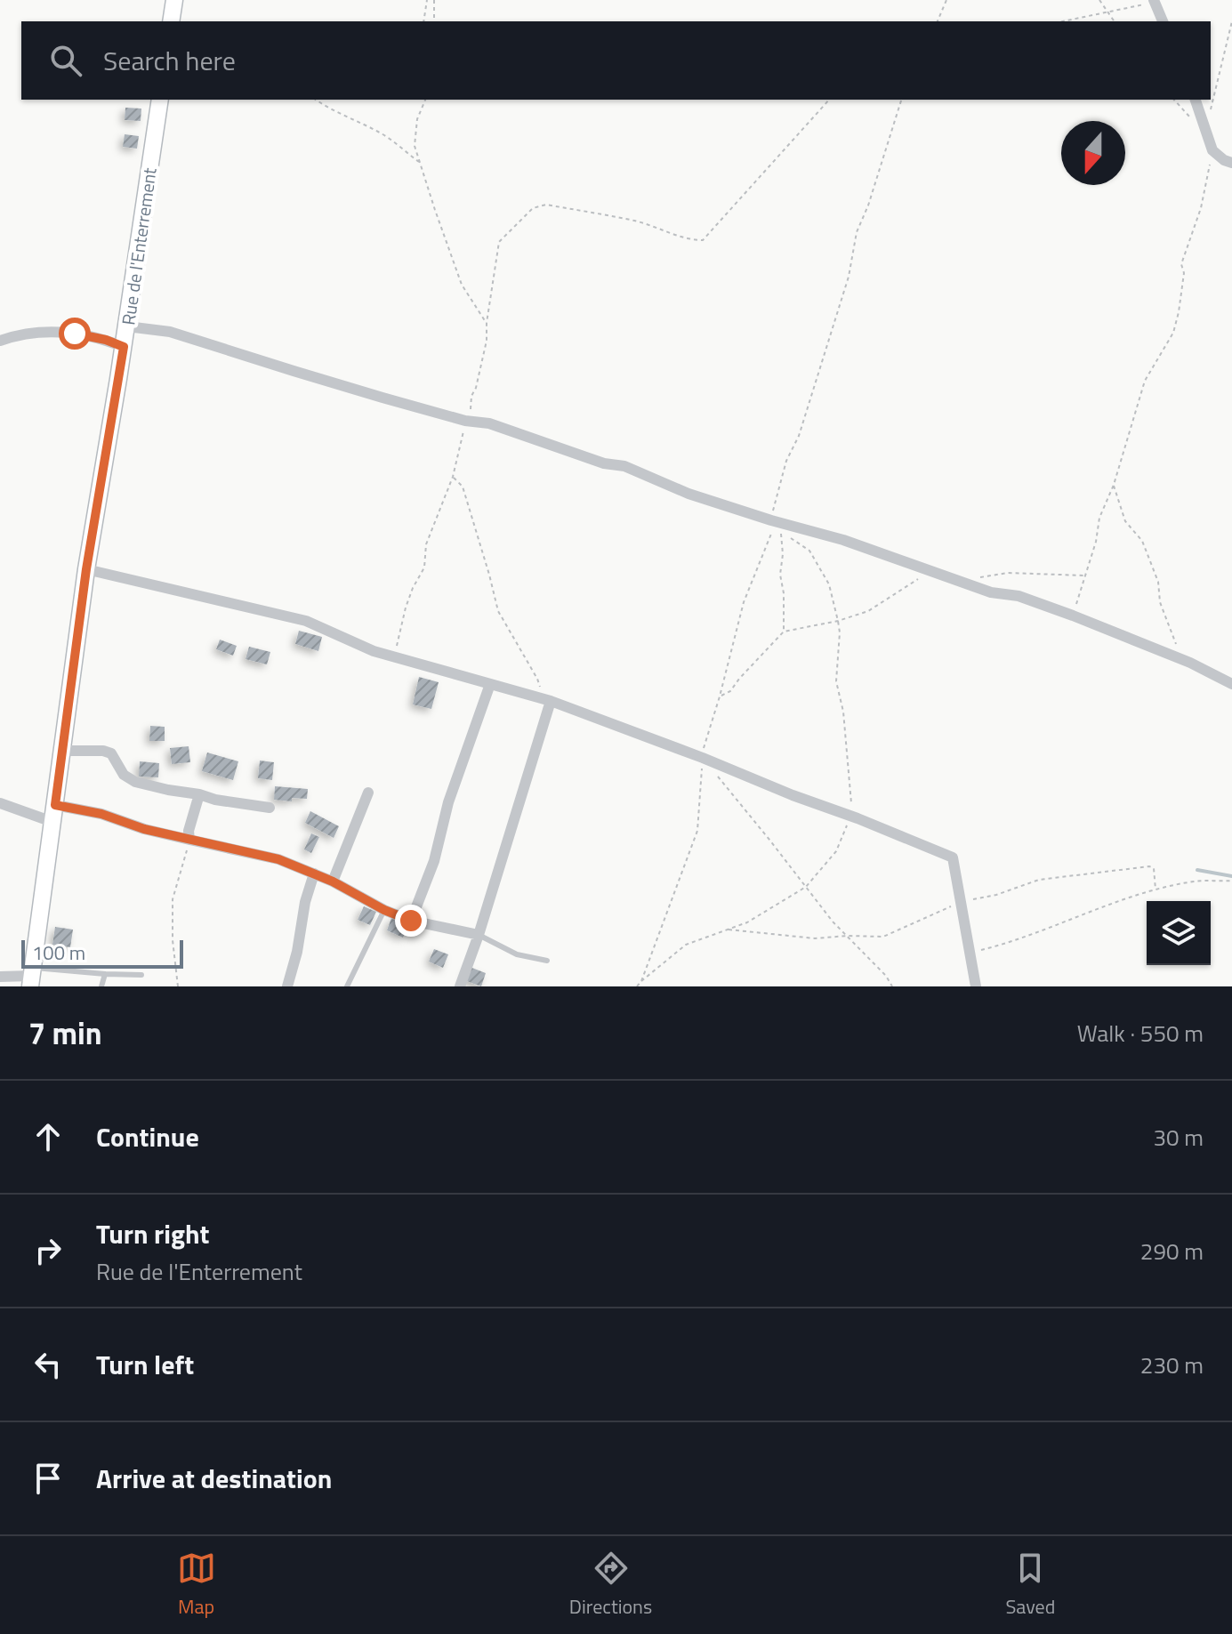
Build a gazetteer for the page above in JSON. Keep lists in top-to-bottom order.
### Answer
{
  "streets": {
    "street": ["Rue de l'Enterrement"]
  },
  "scale_bar": "100 m",
  "north": "bottom",
  "page": {
    "search": "Search here",
    "scale": "100 m",
    "heading": ["7 min", "Walk · 550 m"],
    "list": [
      ["Continue", "30 m"],
      ["Turn right", "Rue de l'Enterrement", "290 m"],
      ["Turn left", "230 m"],
      "Arrive at destination"
    ],
    "nav": ["Map", "Directions", "Saved"]
  }
}
